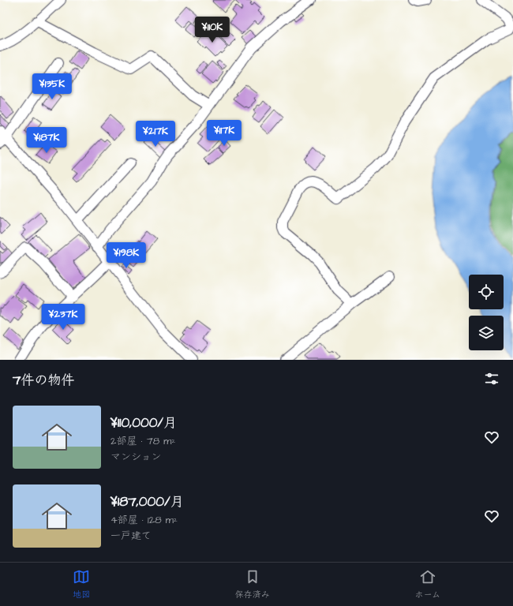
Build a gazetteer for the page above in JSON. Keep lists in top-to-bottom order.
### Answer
{
  "page": {
    "price": [
      "¥110K",
      "¥135K",
      "¥117K",
      "¥217K",
      "¥187K",
      "¥198K",
      "¥237K"
    ],
    "heading": "7件の物件",
    "list": [
      {
        "name": "¥110,000/月",
        "note": "2部屋 · 78 m² · マンション"
      },
      {
        "name": "¥187,000/月",
        "note": "4部屋 · 128 m² · 一戸建て"
      }
    ],
    "tabs": ["地図", "保存済み", "ホーム"]
  }
}
